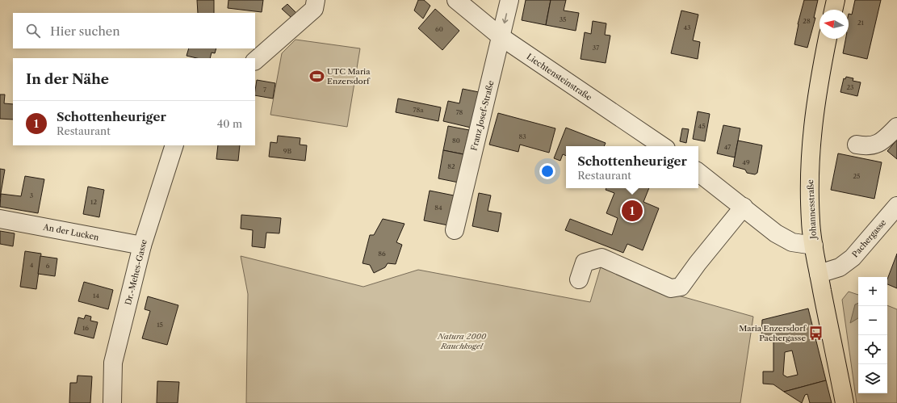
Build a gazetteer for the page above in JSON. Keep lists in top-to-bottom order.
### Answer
{
  "streets": {
    "main road": ["Johannesstraße"],
    "street": [
      "Liechtensteinstraße",
      "Franz Josef-Straße",
      "An der Lucken",
      "Pachergasse",
      "Dr.-Mehes-Gasse"
    ]
  },
  "crossings": [
    ["Liechtensteinstraße", "Franz Josef-Straße"],
    ["Johannesstraße", "Pachergasse"],
    ["An der Lucken", "Dr.-Mehes-Gasse"]
  ],
  "parks": ["Natura 2000 Rauchkogel"],
  "places": {
    "sports": ["UTC Maria Enzersdorf"],
    "bus stop": ["Maria Enzersdorf Pachergasse"]
  },
  "house_numbers": [
    "35",
    "28",
    "21",
    "43",
    "60",
    "37",
    "23",
    "7",
    "78a",
    "78",
    "45",
    "83",
    "80",
    "47",
    "9B",
    "49",
    "82",
    "25",
    "3",
    "12",
    "84",
    "86",
    "4",
    "6",
    "14",
    "15",
    "16"
  ],
  "north": "left",
  "page": {
    "search": "Hier suchen",
    "heading": "In der Nähe",
    "list": [
      {
        "mark": "1",
        "name": "Schottenheuriger",
        "note": "Restaurant",
        "value": "40 m"
      }
    ],
    "popup": ["Schottenheuriger", "Restaurant"],
    "pins": "1",
    "map_buttons": ["+", "−"]
  }
}
